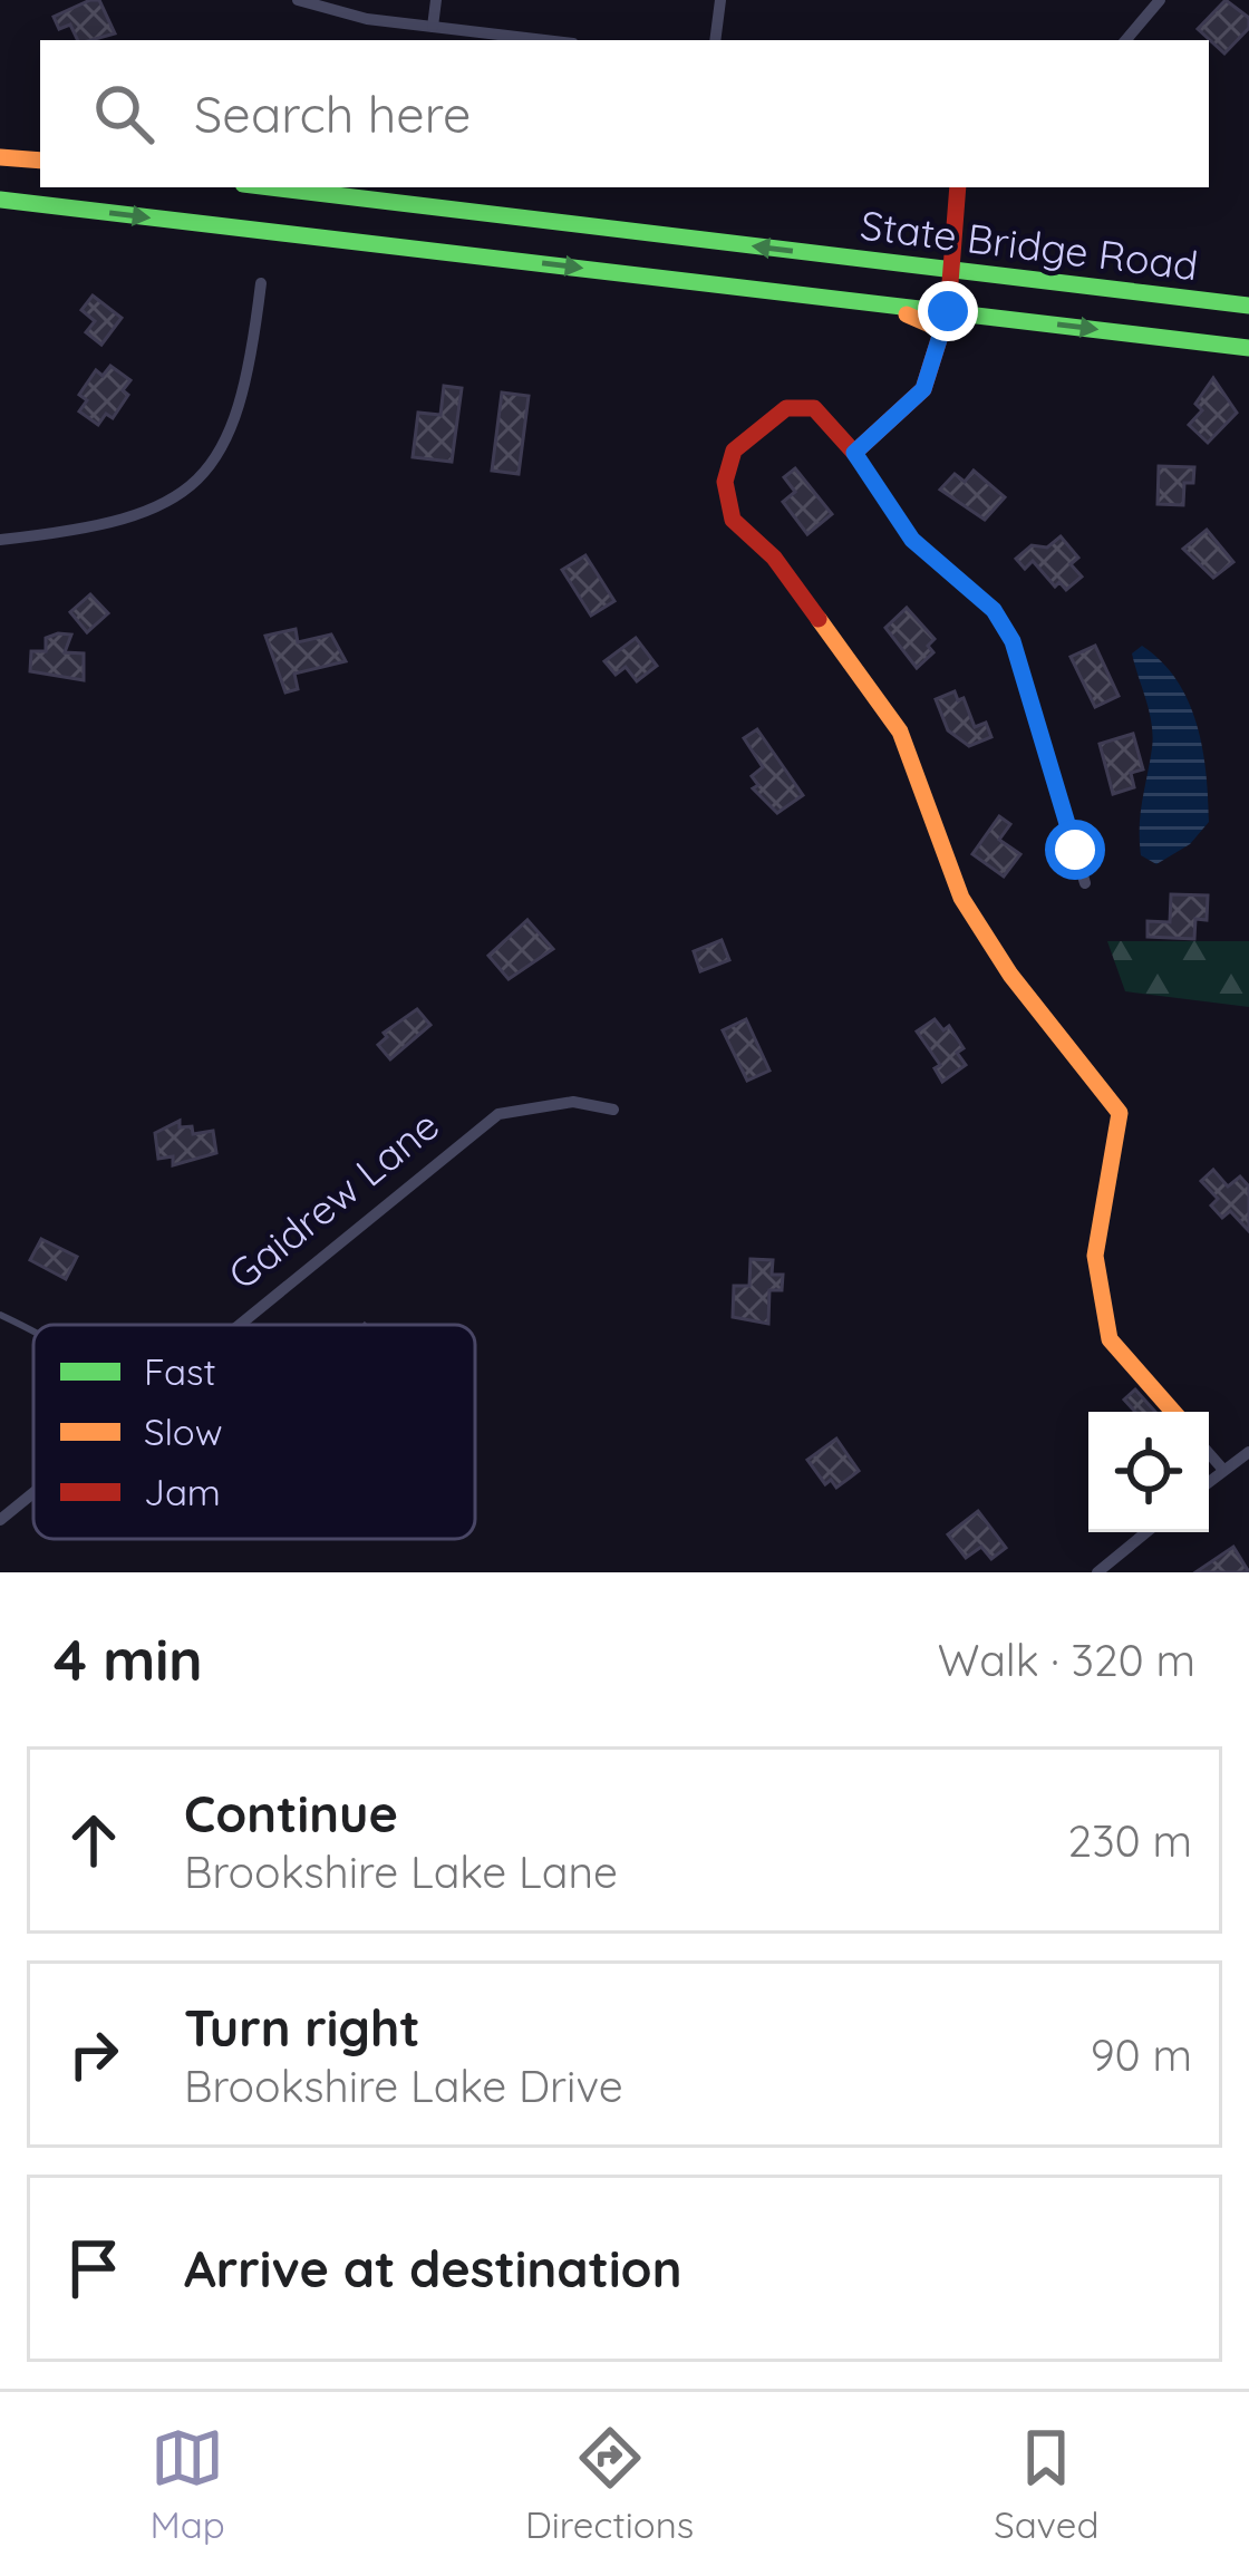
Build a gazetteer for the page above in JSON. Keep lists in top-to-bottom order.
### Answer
{
  "streets": {
    "main road": ["State Bridge Road"],
    "street": ["Gaidrew Lane"]
  },
  "legend": ["Fast", "Slow", "Jam"],
  "page": {
    "search": "Search here",
    "heading": ["4 min", "Walk · 320 m"],
    "list": [
      ["Continue", "Brookshire Lake Lane", "230 m"],
      ["Turn right", "Brookshire Lake Drive", "90 m"],
      "Arrive at destination"
    ],
    "nav": ["Map", "Directions", "Saved"]
  }
}
